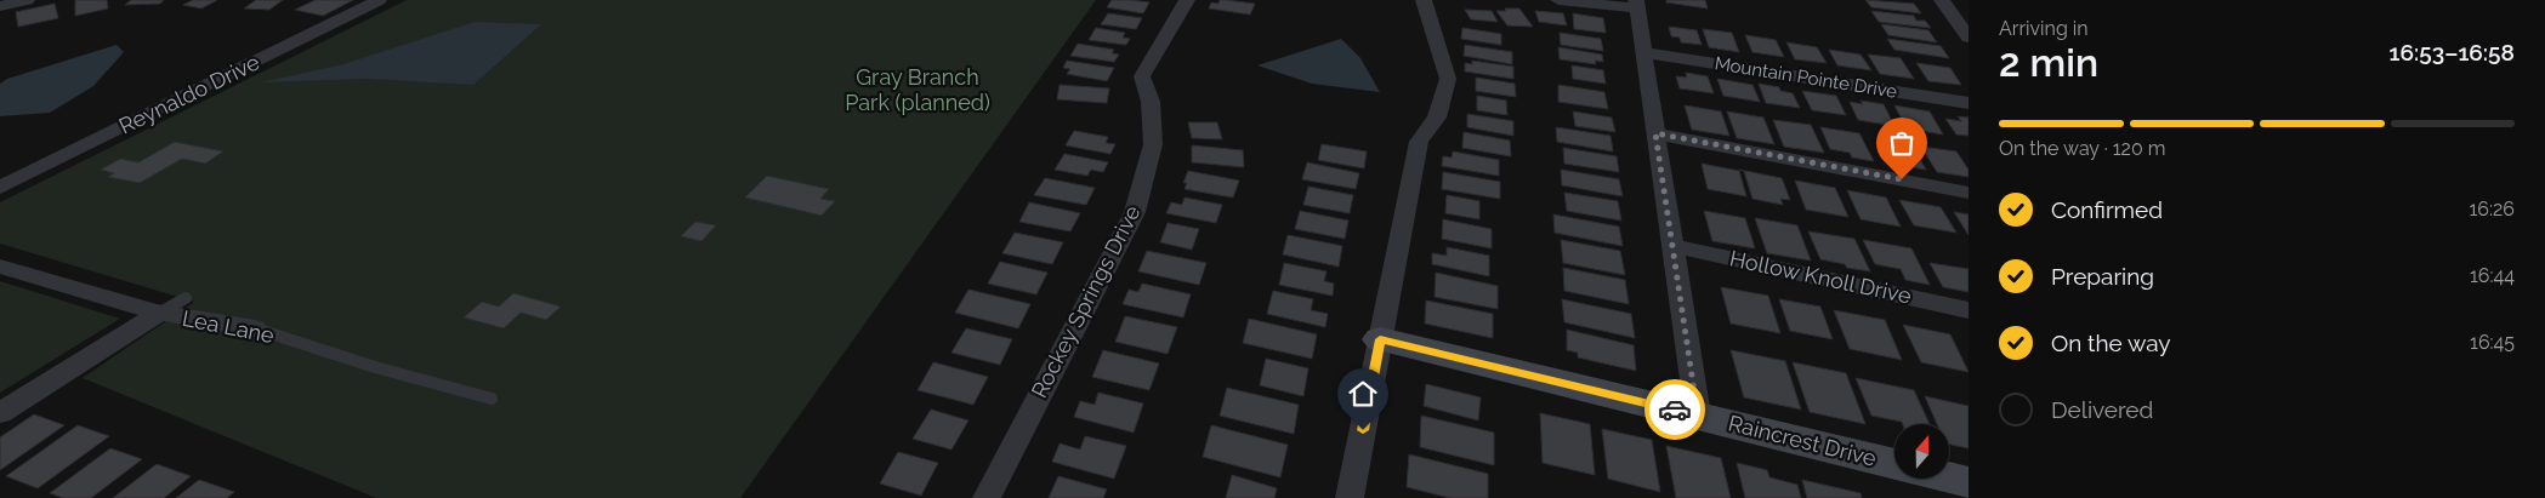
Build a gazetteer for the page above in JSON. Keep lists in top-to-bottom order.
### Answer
{
  "streets": {
    "street": [
      "Mountain Pointe Drive",
      "Reynaldo Drive",
      "Hollow Knoll Drive",
      "Rockey Springs Drive",
      "Lea Lane",
      "Raincrest Drive"
    ]
  },
  "parks": ["Gray Branch Park (planned)"],
  "north": "top",
  "page": {
    "heading": ["2 min", "Arriving in", "16:53–16:58"],
    "bar": "On the way · 120 m",
    "list": [
      ["Confirmed", "16:26"],
      ["Preparing", "16:44"],
      ["On the way", "16:45"],
      "Delivered"
    ]
  }
}
